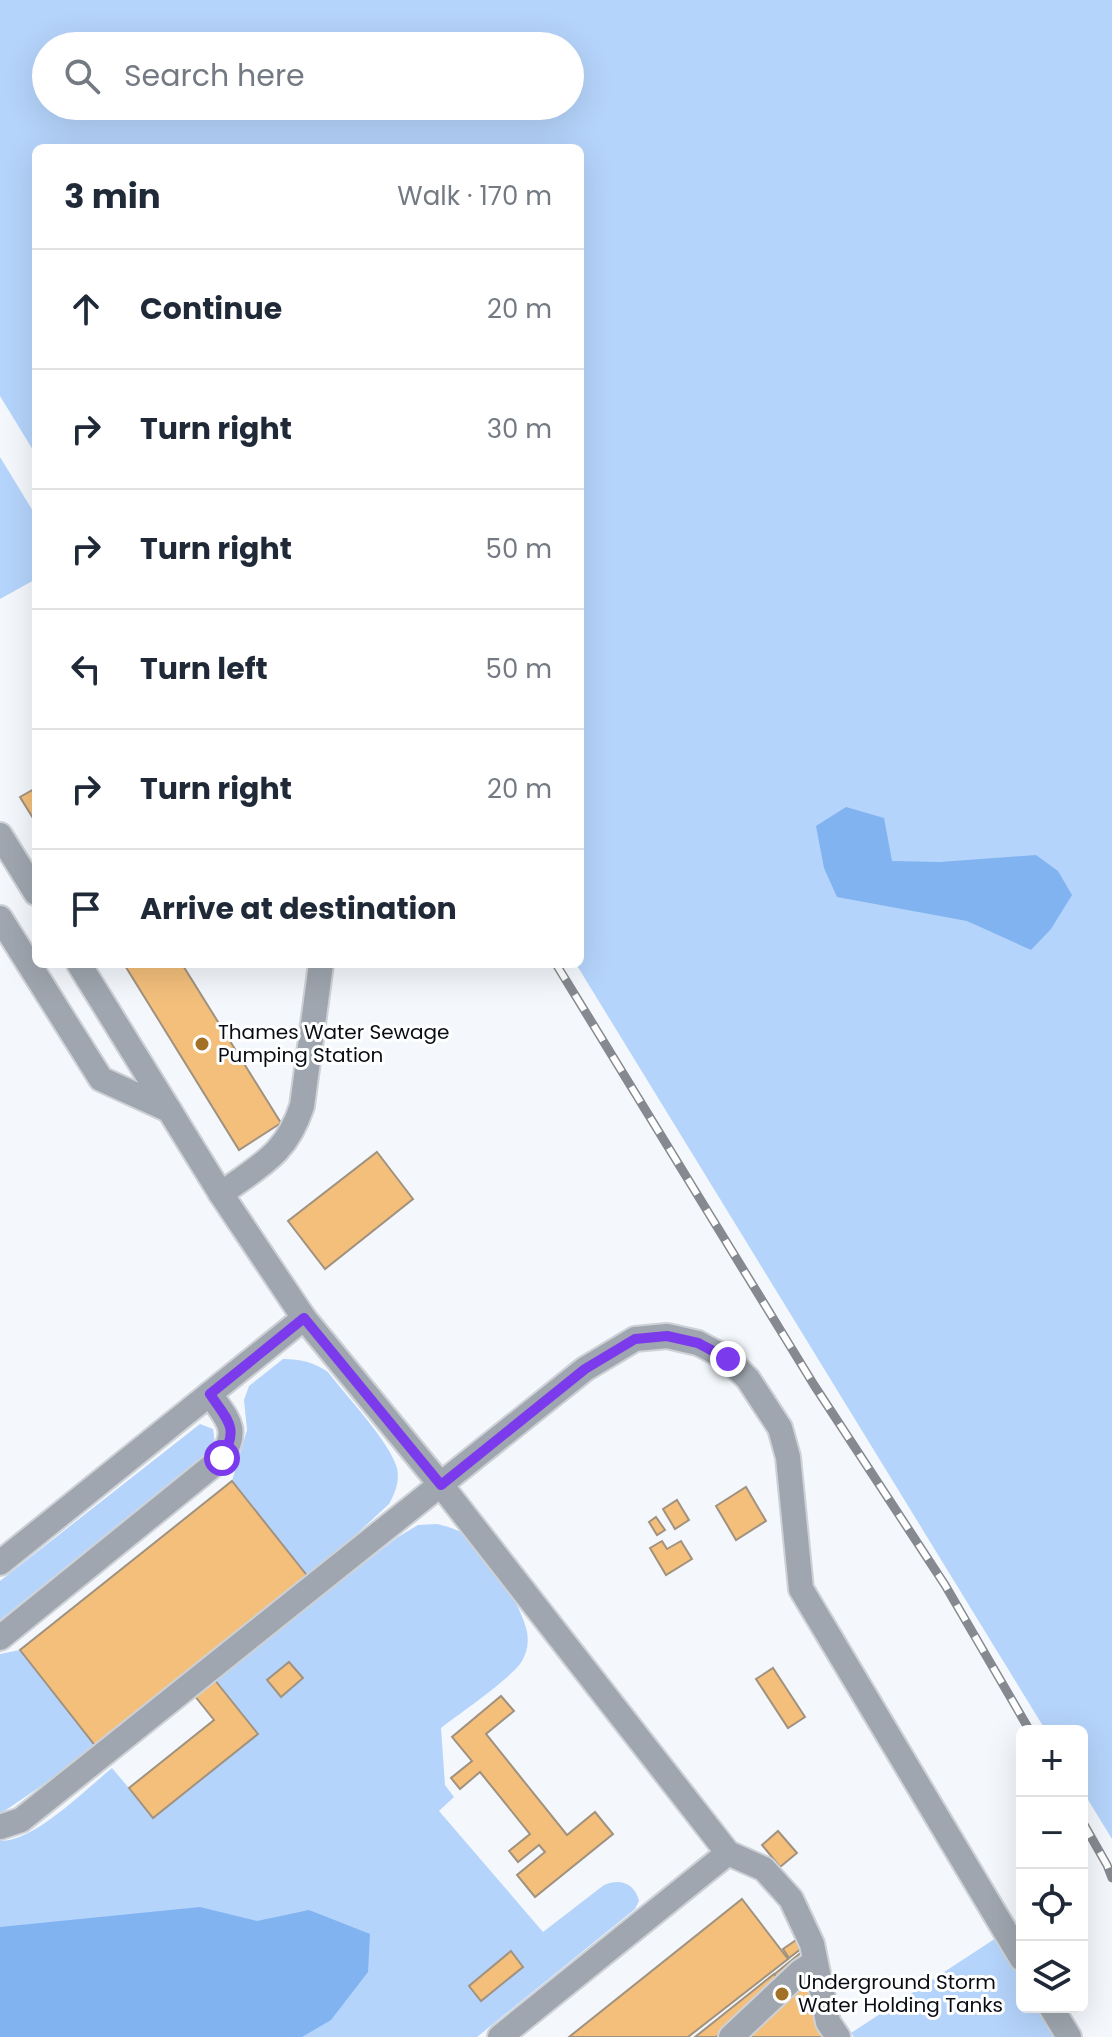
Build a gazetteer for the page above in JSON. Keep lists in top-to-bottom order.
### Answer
{
  "places": ["Thames Water Sewage Pumping Station", "Underground Storm Water Holding Tanks"],
  "page": {
    "search": "Search here",
    "heading": ["3 min", "Walk · 170 m"],
    "list": [
      ["Continue", "20 m"],
      ["Turn right", "30 m"],
      ["Turn right", "50 m"],
      ["Turn left", "50 m"],
      ["Turn right", "20 m"],
      "Arrive at destination"
    ],
    "map_buttons": ["+", "−"]
  }
}
